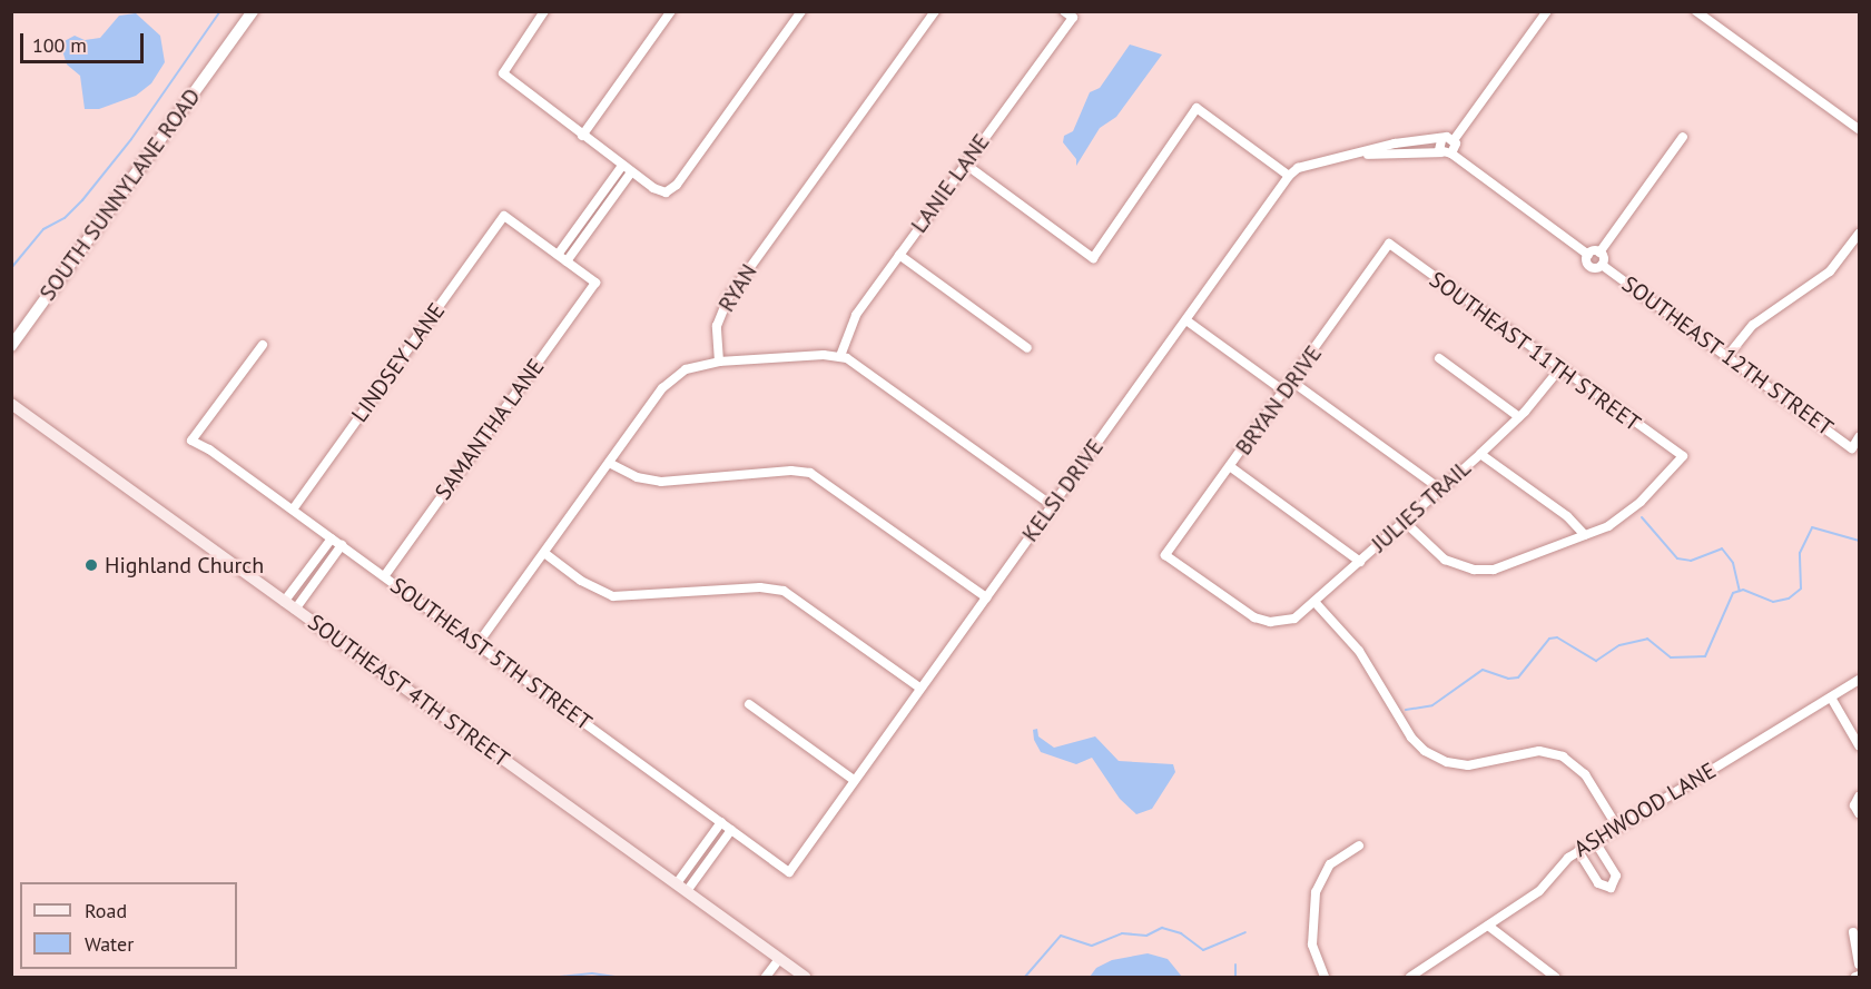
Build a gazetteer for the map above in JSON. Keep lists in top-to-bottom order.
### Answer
{
  "streets": {
    "main road": ["SOUTHEAST 4TH STREET"],
    "street": [
      "LANIE LANE",
      "SOUTH SUNNYLANE ROAD",
      "RYAN",
      "SOUTHEAST 11TH STREET",
      "SOUTHEAST 12TH STREET",
      "LINDSEY LANE",
      "BRYAN DRIVE",
      "SAMANTHA LANE",
      "KELSI DRIVE",
      "JULIES TRAIL",
      "SOUTHEAST 5TH STREET",
      "ASHWOOD LANE"
    ]
  },
  "crossings": [
    ["SOUTHEAST 11TH STREET", "BRYAN DRIVE"],
    ["SOUTHEAST 11TH STREET", "JULIES TRAIL"],
    ["LINDSEY LANE", "SOUTHEAST 5TH STREET"],
    ["BRYAN DRIVE", "JULIES TRAIL"],
    ["SAMANTHA LANE", "SOUTHEAST 5TH STREET"],
    ["KELSI DRIVE", "SOUTHEAST 5TH STREET"]
  ],
  "places": ["Highland Church"],
  "legend": ["Road", "Water"],
  "scale_bar": "100 m"
}
